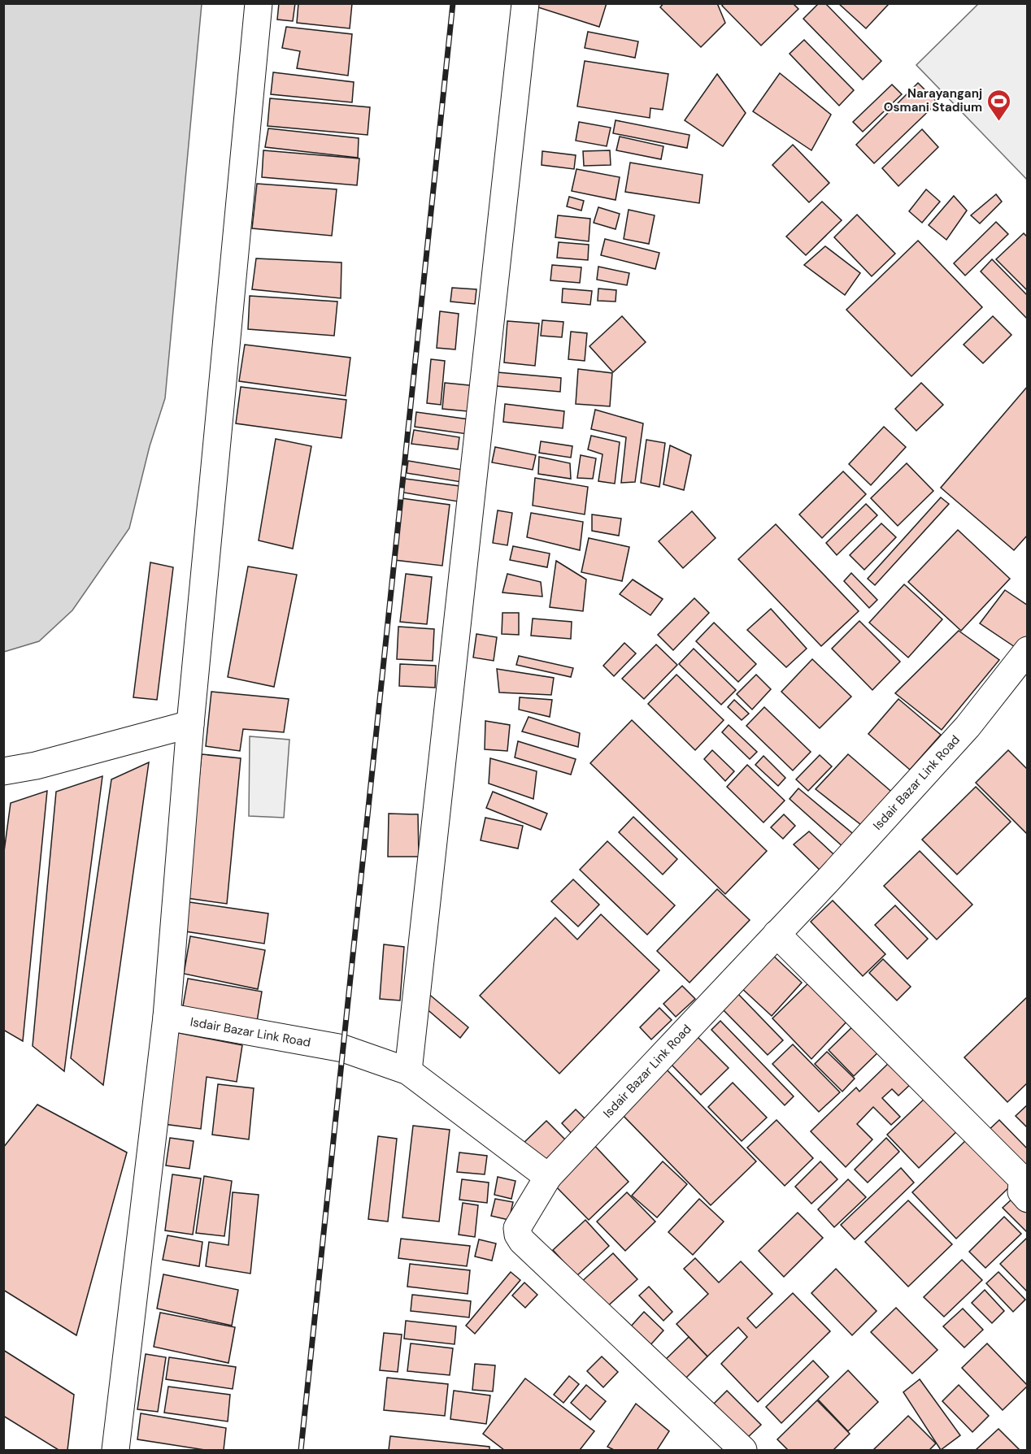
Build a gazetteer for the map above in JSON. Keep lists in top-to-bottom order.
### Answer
{
  "streets": {
    "street": ["Isdair Bazar Link Road"]
  },
  "places": {
    "sports": ["Narayanganj Osmani Stadium"]
  }
}
